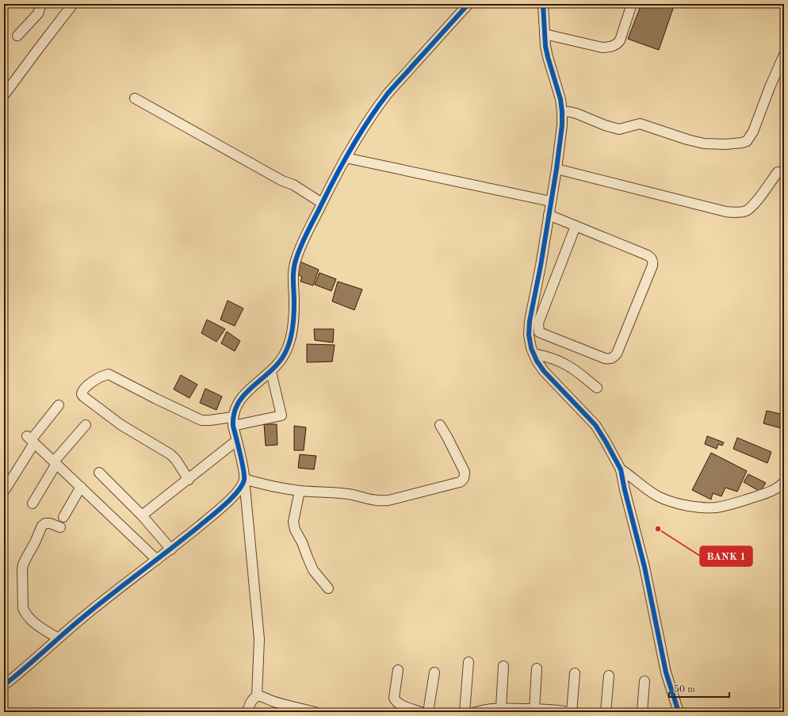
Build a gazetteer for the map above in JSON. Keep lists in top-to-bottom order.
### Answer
{
  "places": ["BANK 1"],
  "scale_bar": "50 m"
}
